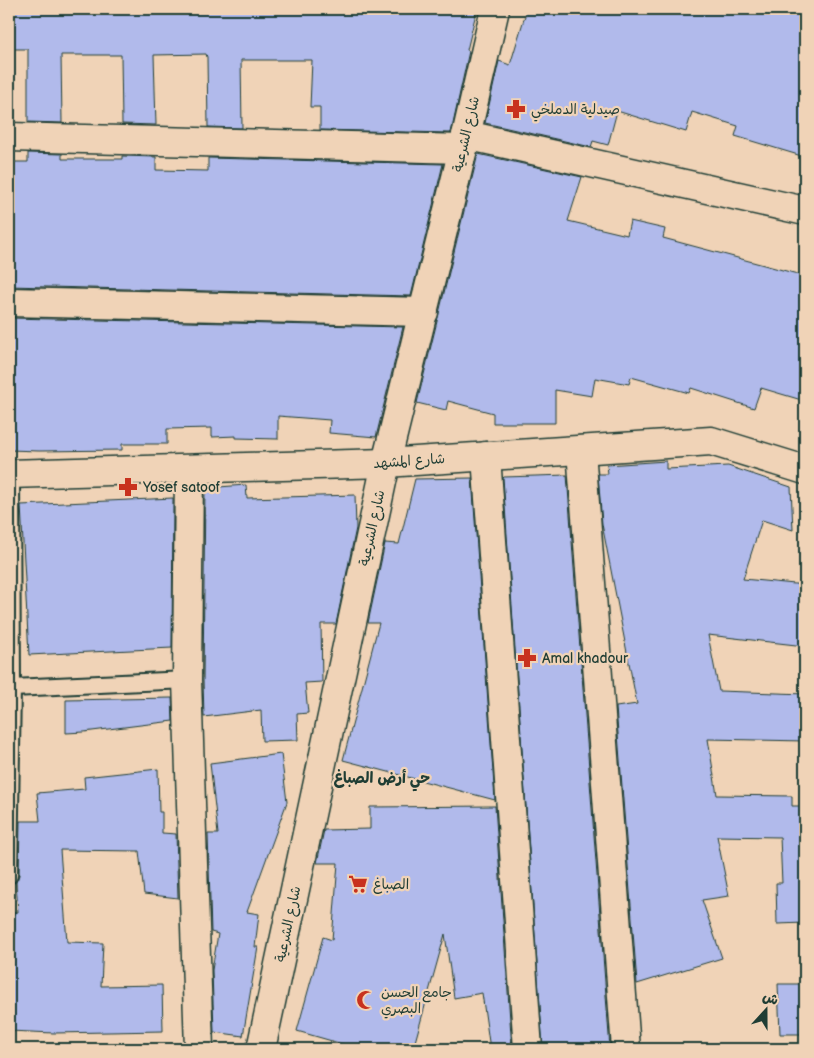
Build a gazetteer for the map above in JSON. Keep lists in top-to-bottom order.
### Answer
{
  "streets": {
    "street": ["شارع الشرعية", "شارع المشهد"]
  },
  "crossings": [
    ["شارع الشرعية", "شارع المشهد"]
  ],
  "districts": ["حي أرض الصباغ"],
  "places": {
    "pharmacy": ["صيدلية الدملخي", "Yosef satoof", "Amal khadour"],
    "supermarket": ["الصباغ"],
    "mosque": ["جامع الحسن البصري"]
  },
  "north": "top"
}
